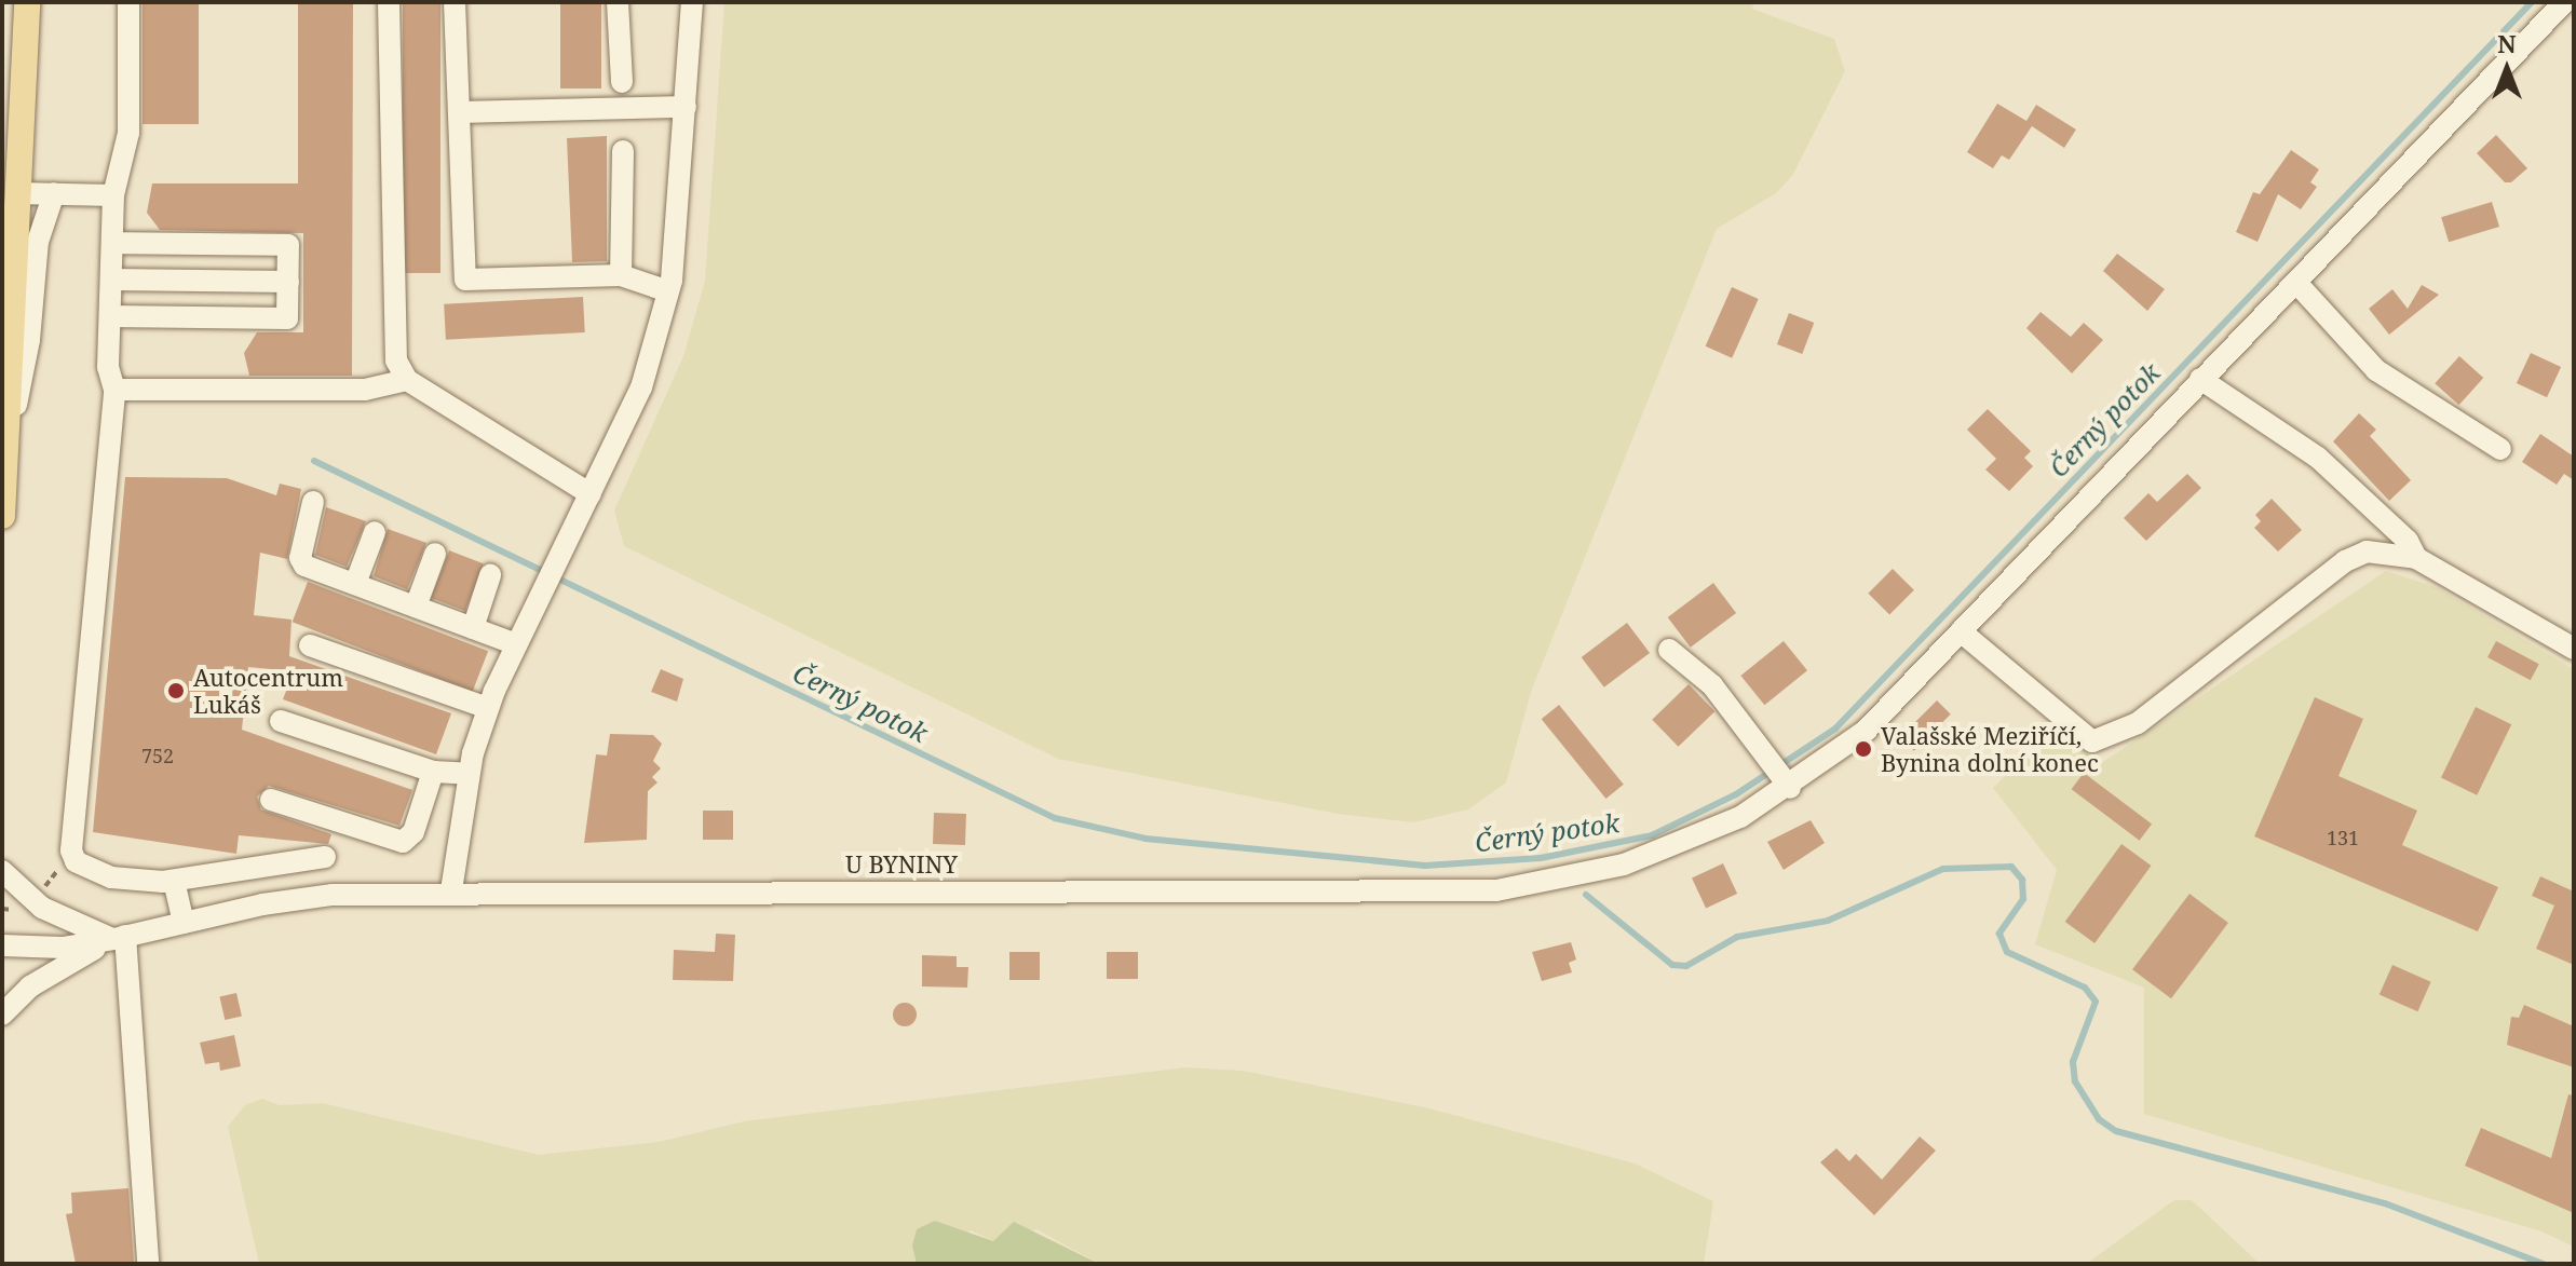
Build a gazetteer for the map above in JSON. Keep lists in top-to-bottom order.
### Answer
{
  "streets": {
    "street": ["U BYNINY"]
  },
  "water": ["Černý potok"],
  "places": ["Autocentrum Lukáš", "Valašské Meziříčí, Bynina dolní konec"],
  "house_numbers": ["752", "131"],
  "north": "top"
}
